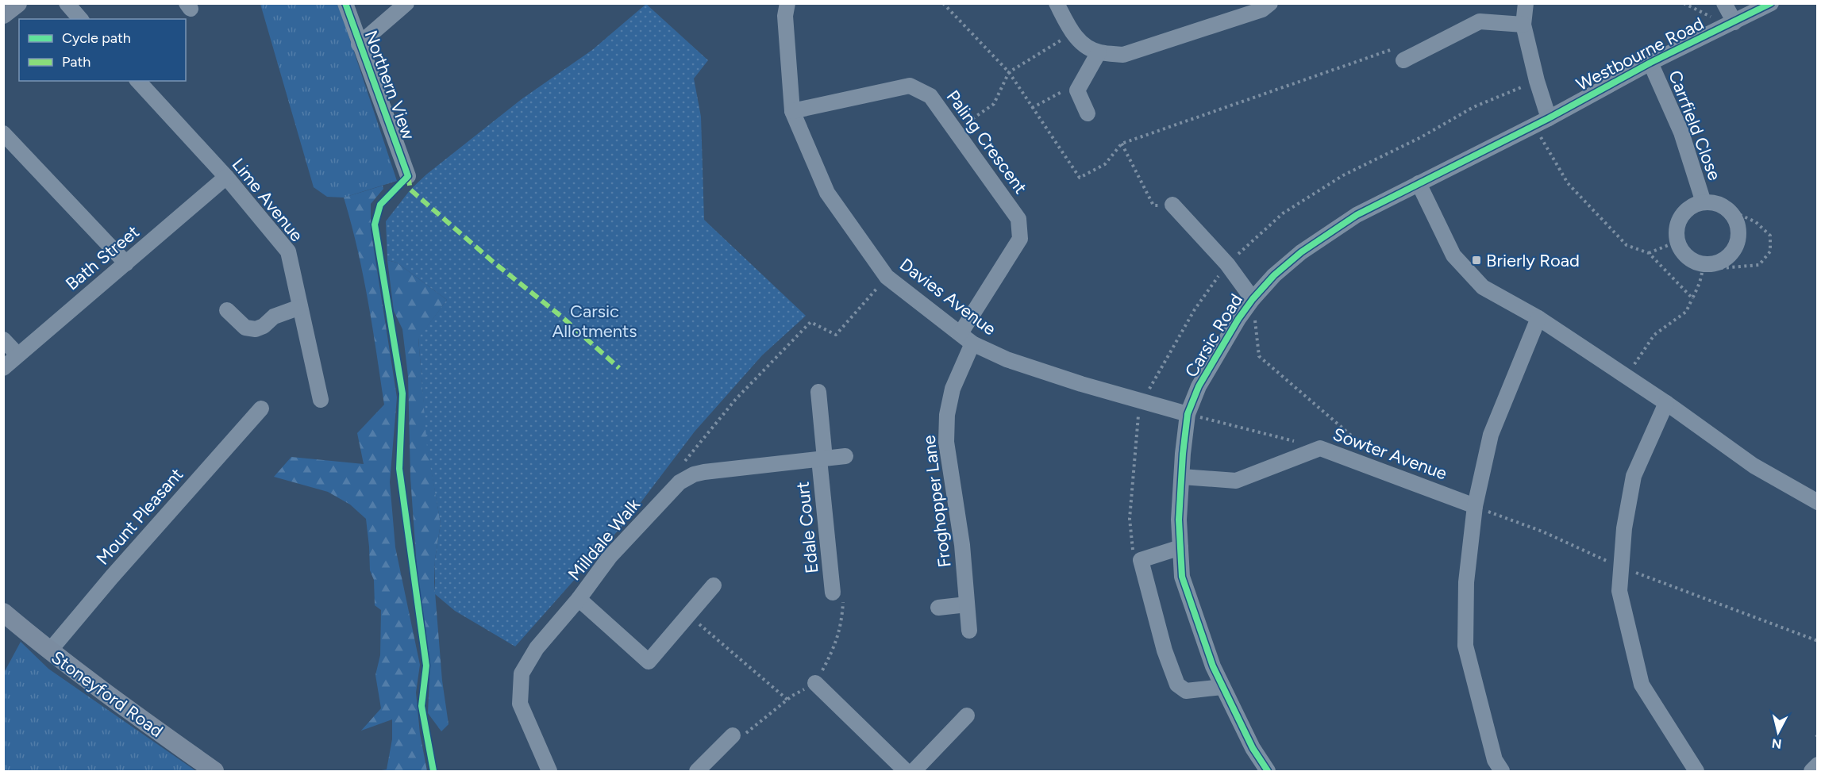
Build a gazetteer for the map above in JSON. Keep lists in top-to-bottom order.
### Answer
{
  "streets": {
    "main road": ["Stoneyford Road"],
    "street": [
      "Westbourne Road",
      "Northern View",
      "Carrfield Close",
      "Paling Crescent",
      "Lime Avenue",
      "Bath Street",
      "Davies Avenue",
      "Carsic Road",
      "Sowter Avenue",
      "Froghopper Lane",
      "Mount Pleasant",
      "Edale Court",
      "Milldale Walk"
    ]
  },
  "crossings": [
    ["Westbourne Road", "Carrfield Close"],
    ["Westbourne Road", "Carsic Road"],
    ["Paling Crescent", "Davies Avenue"],
    ["Paling Crescent", "Froghopper Lane"],
    ["Lime Avenue", "Bath Street"],
    ["Davies Avenue", "Carsic Road"],
    ["Davies Avenue", "Froghopper Lane"],
    ["Carsic Road", "Sowter Avenue"],
    ["Mount Pleasant", "Stoneyford Road"],
    ["Edale Court", "Milldale Walk"]
  ],
  "parks": ["Carsic Allotments"],
  "places": {
    "transit": ["Brierly Road"]
  },
  "legend": ["Cycle path", "Path"],
  "north": "bottom"
}
